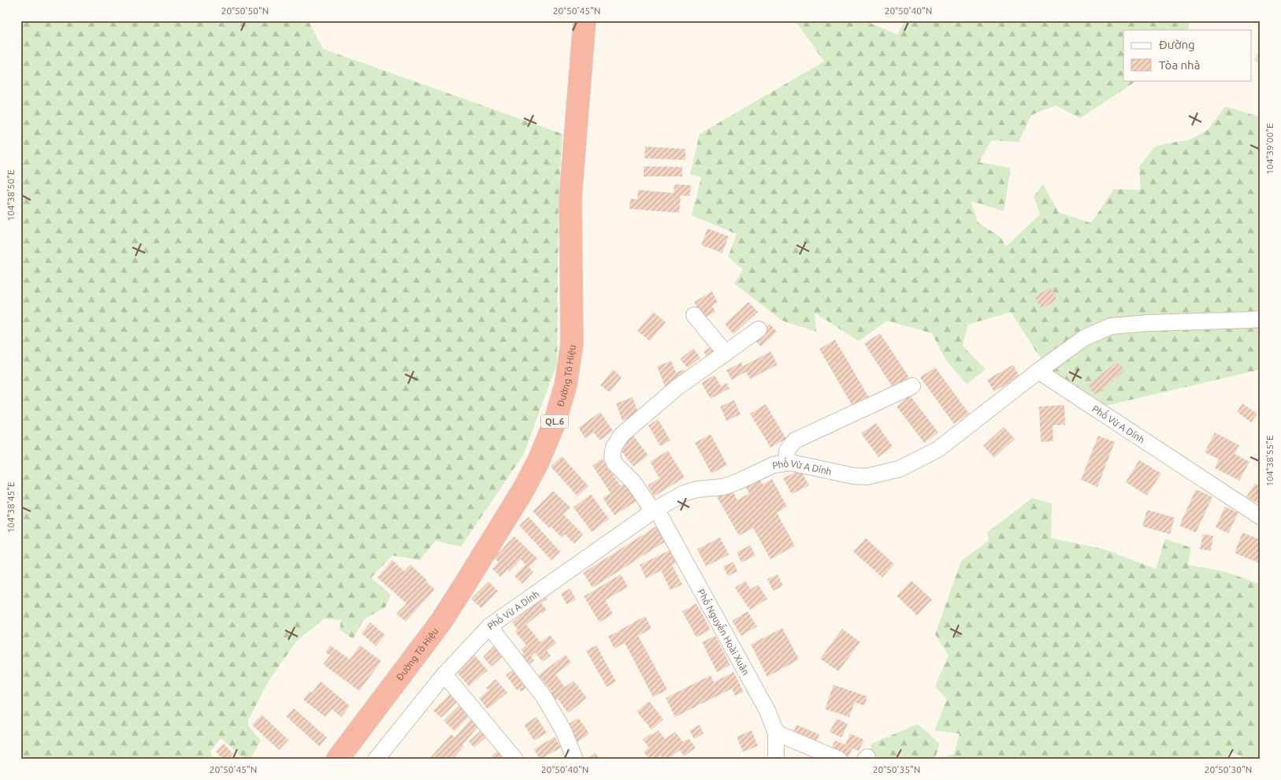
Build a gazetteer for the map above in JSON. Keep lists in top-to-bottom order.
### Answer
{
  "streets": {
    "highway": ["Đường Tô Hiệu", "QL.6"],
    "street": ["Phố Vừ A Dính", "Phố Nguyễn Hoài Xuân"]
  },
  "crossings": [
    ["Phố Vừ A Dính", "Phố Nguyễn Hoài Xuân"]
  ],
  "legend": ["Đường", "Tòa nhà"],
  "coordinates": [
    "20°50'50\"N",
    "20°50'45\"N",
    "20°50'40\"N",
    "104°39'00\"E",
    "104°38'50\"E",
    "104°38'55\"E",
    "104°38'45\"E",
    "20°50'35\"N",
    "20°50'30\"N"
  ]
}
